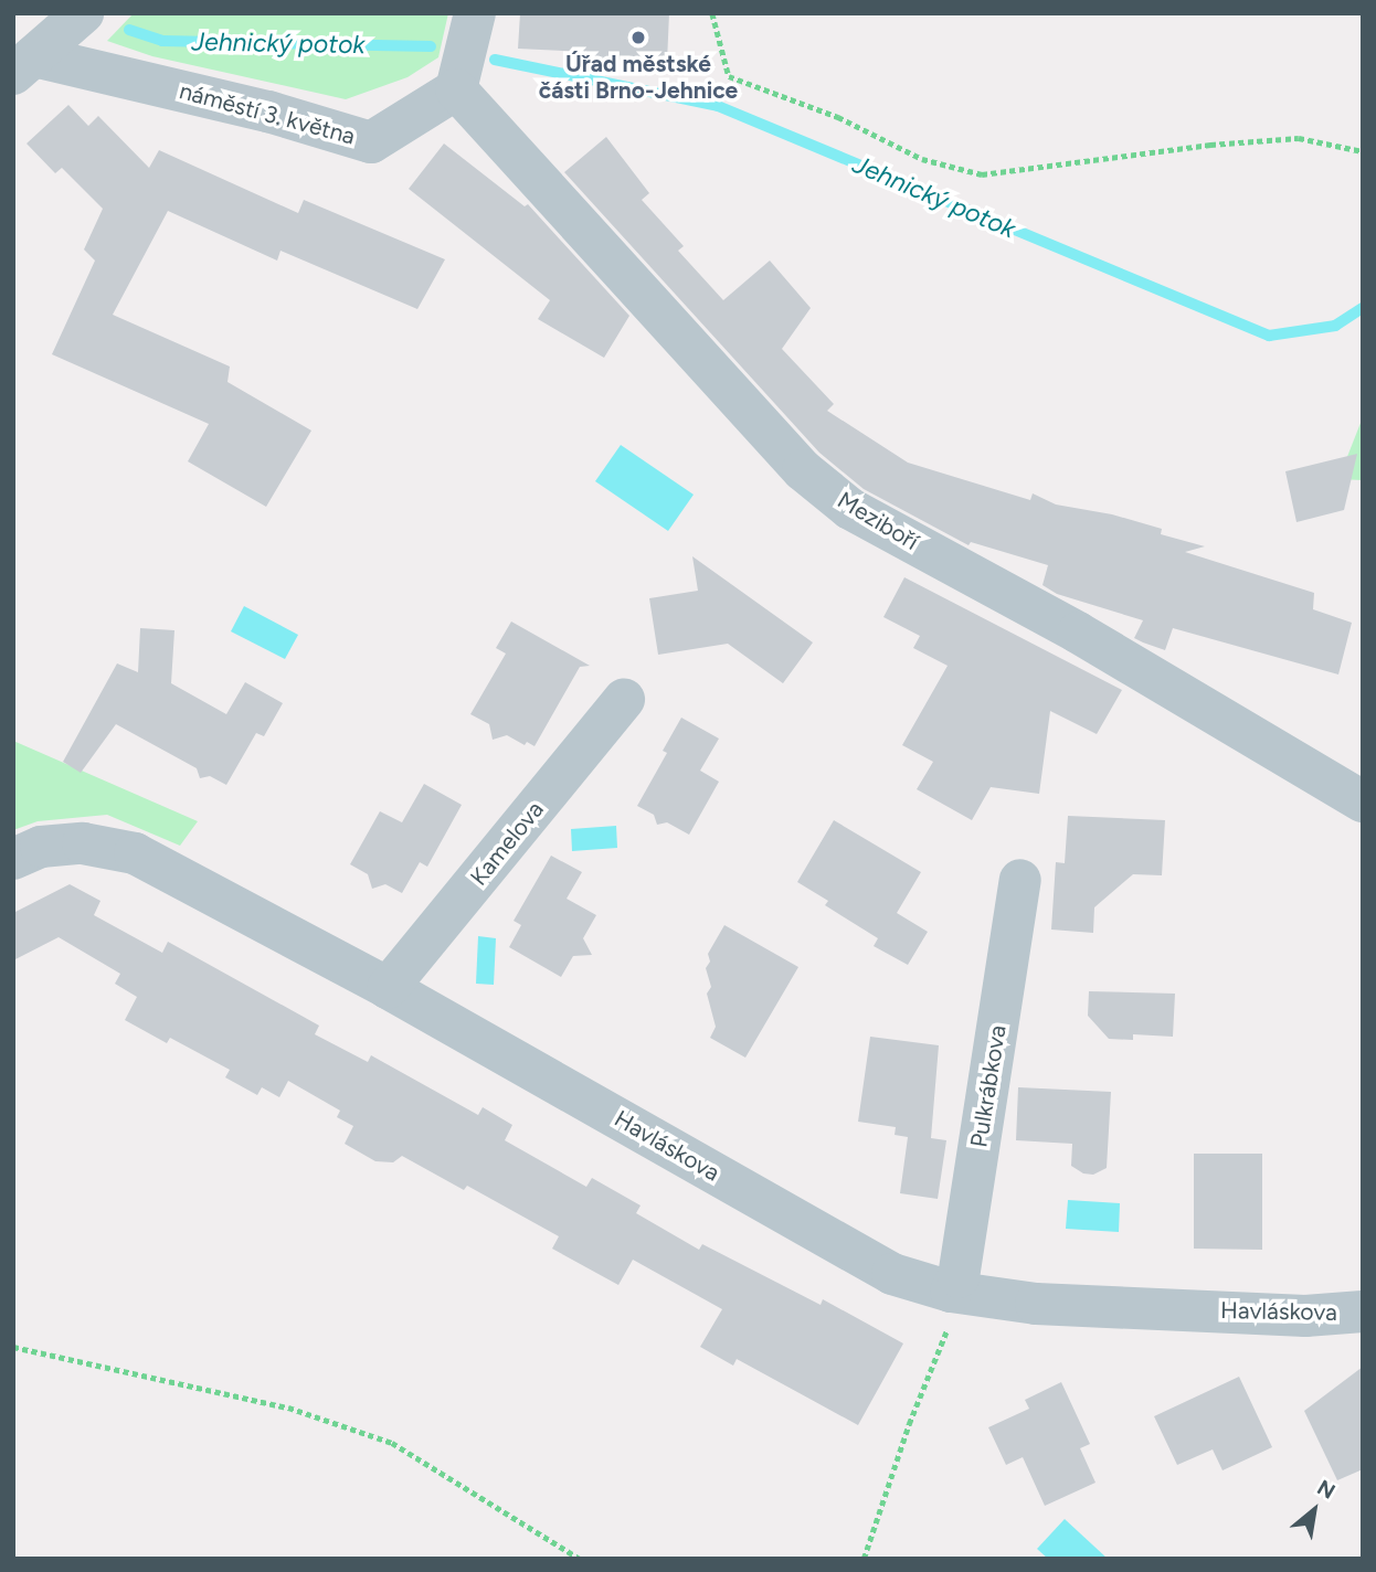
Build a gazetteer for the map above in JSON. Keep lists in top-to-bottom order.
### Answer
{
  "streets": {
    "street": [
      "náměstí 3. května",
      "Meziboří",
      "Kamelova",
      "Pulkrábkova",
      "Havláskova"
    ]
  },
  "crossings": [
    ["náměstí 3. května", "Meziboří"],
    ["Kamelova", "Havláskova"],
    ["Pulkrábkova", "Havláskova"]
  ],
  "water": ["Jehnický potok"],
  "places": ["Úřad městské části Brno-Jehnice"],
  "north": "top right"
}
